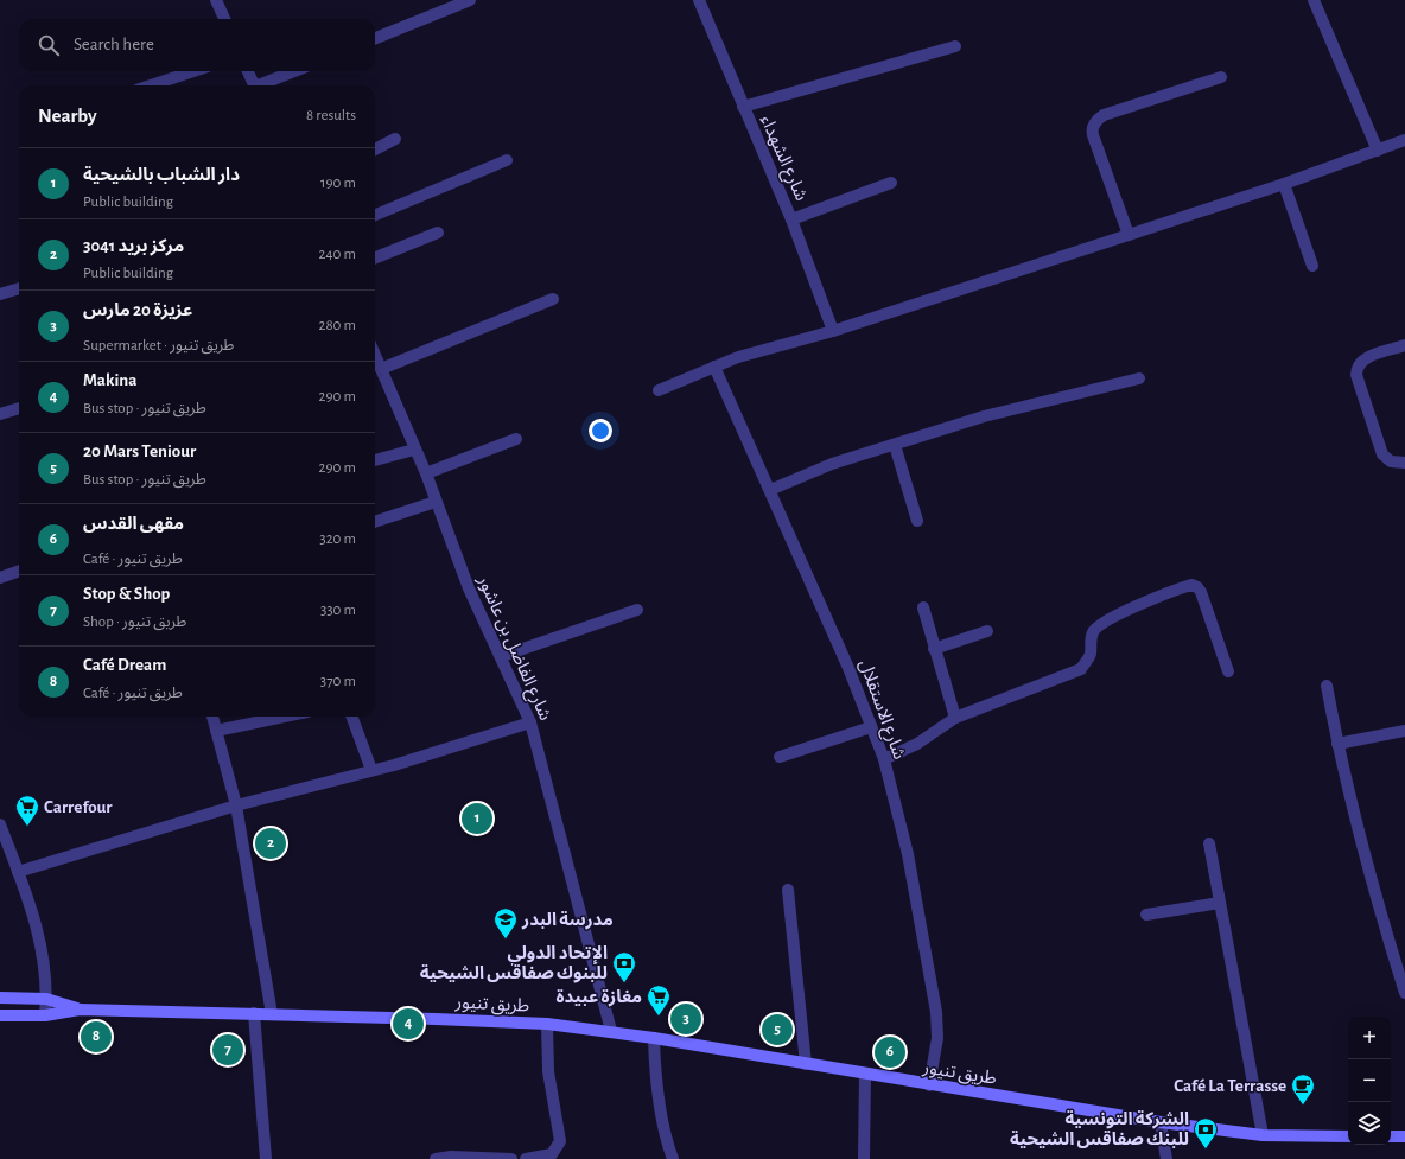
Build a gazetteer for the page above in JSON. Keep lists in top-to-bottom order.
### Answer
{
  "streets": {
    "main road": ["طريق تنيور"],
    "street": ["شارع الشهداء", "شارع الفاضل بن عاشور", "شارع الاستقلال"]
  },
  "crossings": [
    ["شارع الفاضل بن عاشور", "طريق تنيور"],
    ["شارع الاستقلال", "طريق تنيور"]
  ],
  "places": {
    "supermarket": ["Carrefour", "مغازة عبيدة"],
    "school or university": ["مدرسة البدر"],
    "bank": ["الإتحاد الدولي للبنوك صفاقس الشيحية", "الشركة التونسية للبنك صفاقس الشيحية"],
    "cafe": ["Café La Terrasse"]
  },
  "page": {
    "search": "Search here",
    "heading": ["Nearby", "8 results"],
    "list": [
      {
        "mark": "1",
        "name": "دار الشباب بالشيحية",
        "note": "Public building",
        "value": "190 m"
      },
      {
        "mark": "2",
        "name": "مركز بريد 3041",
        "note": "Public building",
        "value": "240 m"
      },
      {
        "mark": "3",
        "name": "عزيزة 20 مارس",
        "note": "Supermarket · طريق تنيور",
        "value": "280 m"
      },
      {
        "mark": "4",
        "name": "Makina",
        "note": "Bus stop · طريق تنيور",
        "value": "290 m"
      },
      {
        "mark": "5",
        "name": "20 Mars Teniour",
        "note": "Bus stop · طريق تنيور",
        "value": "290 m"
      },
      {
        "mark": "6",
        "name": "مقهى القدس",
        "note": "Café · طريق تنيور",
        "value": "320 m"
      },
      {
        "mark": "7",
        "name": "Stop & Shop",
        "note": "Shop · طريق تنيور",
        "value": "330 m"
      },
      {
        "mark": "8",
        "name": "Café Dream",
        "note": "Café · طريق تنيور",
        "value": "370 m"
      }
    ],
    "pins": [
      "1",
      "2",
      "3",
      "4",
      "5",
      "8",
      "7",
      "6"
    ],
    "map_buttons": ["+", "−"]
  }
}
